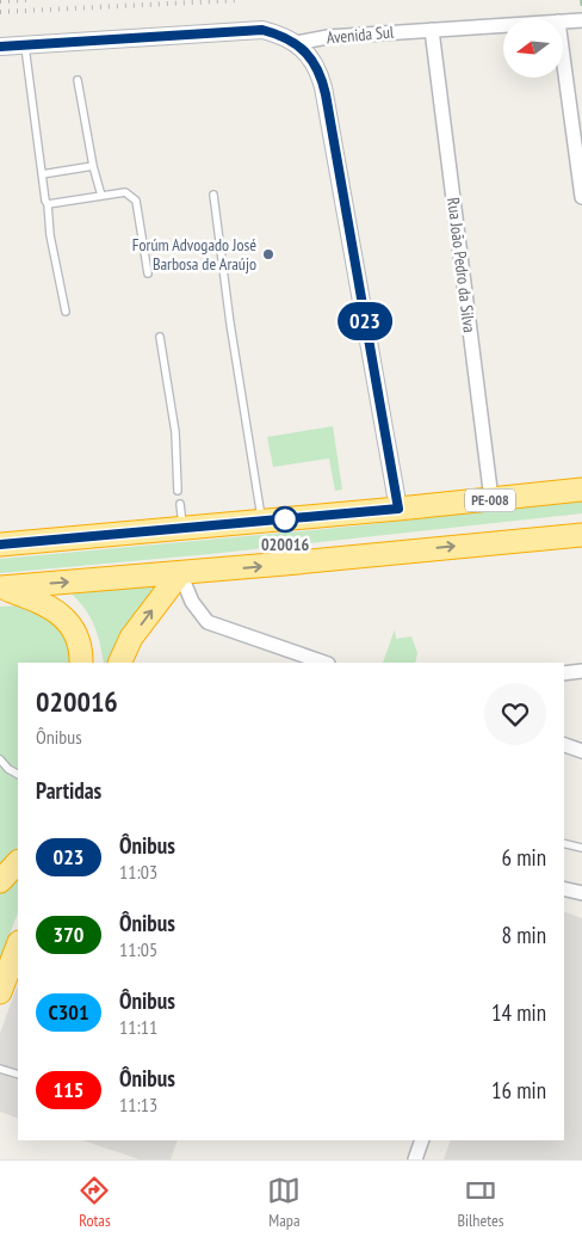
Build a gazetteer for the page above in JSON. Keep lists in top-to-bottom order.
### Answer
{
  "streets": {
    "highway": ["PE-008"],
    "street": ["Avenida Sul", "Rua João Pedro da Silva"]
  },
  "crossings": [
    ["Avenida Sul", "Rua João Pedro da Silva"],
    ["Rua João Pedro da Silva", "PE-008"]
  ],
  "places": ["Forúm Advogado José Barbosa de Araújo", "020016"],
  "lines": ["bus line 023"],
  "north": "left",
  "page": {
    "on_map": "023",
    "heading": [
      ["020016", "Ônibus"],
      "Partidas"
    ],
    "list": [
      {
        "mark": "023",
        "name": "Ônibus",
        "note": "11:03",
        "value": "6 min"
      },
      {
        "mark": "370",
        "name": "Ônibus",
        "note": "11:05",
        "value": "8 min"
      },
      {
        "mark": "C301",
        "name": "Ônibus",
        "note": "11:11",
        "value": "14 min"
      },
      {
        "mark": "115",
        "name": "Ônibus",
        "note": "11:13",
        "value": "16 min"
      }
    ],
    "tabs": ["Rotas", "Mapa", "Bilhetes"]
  }
}
